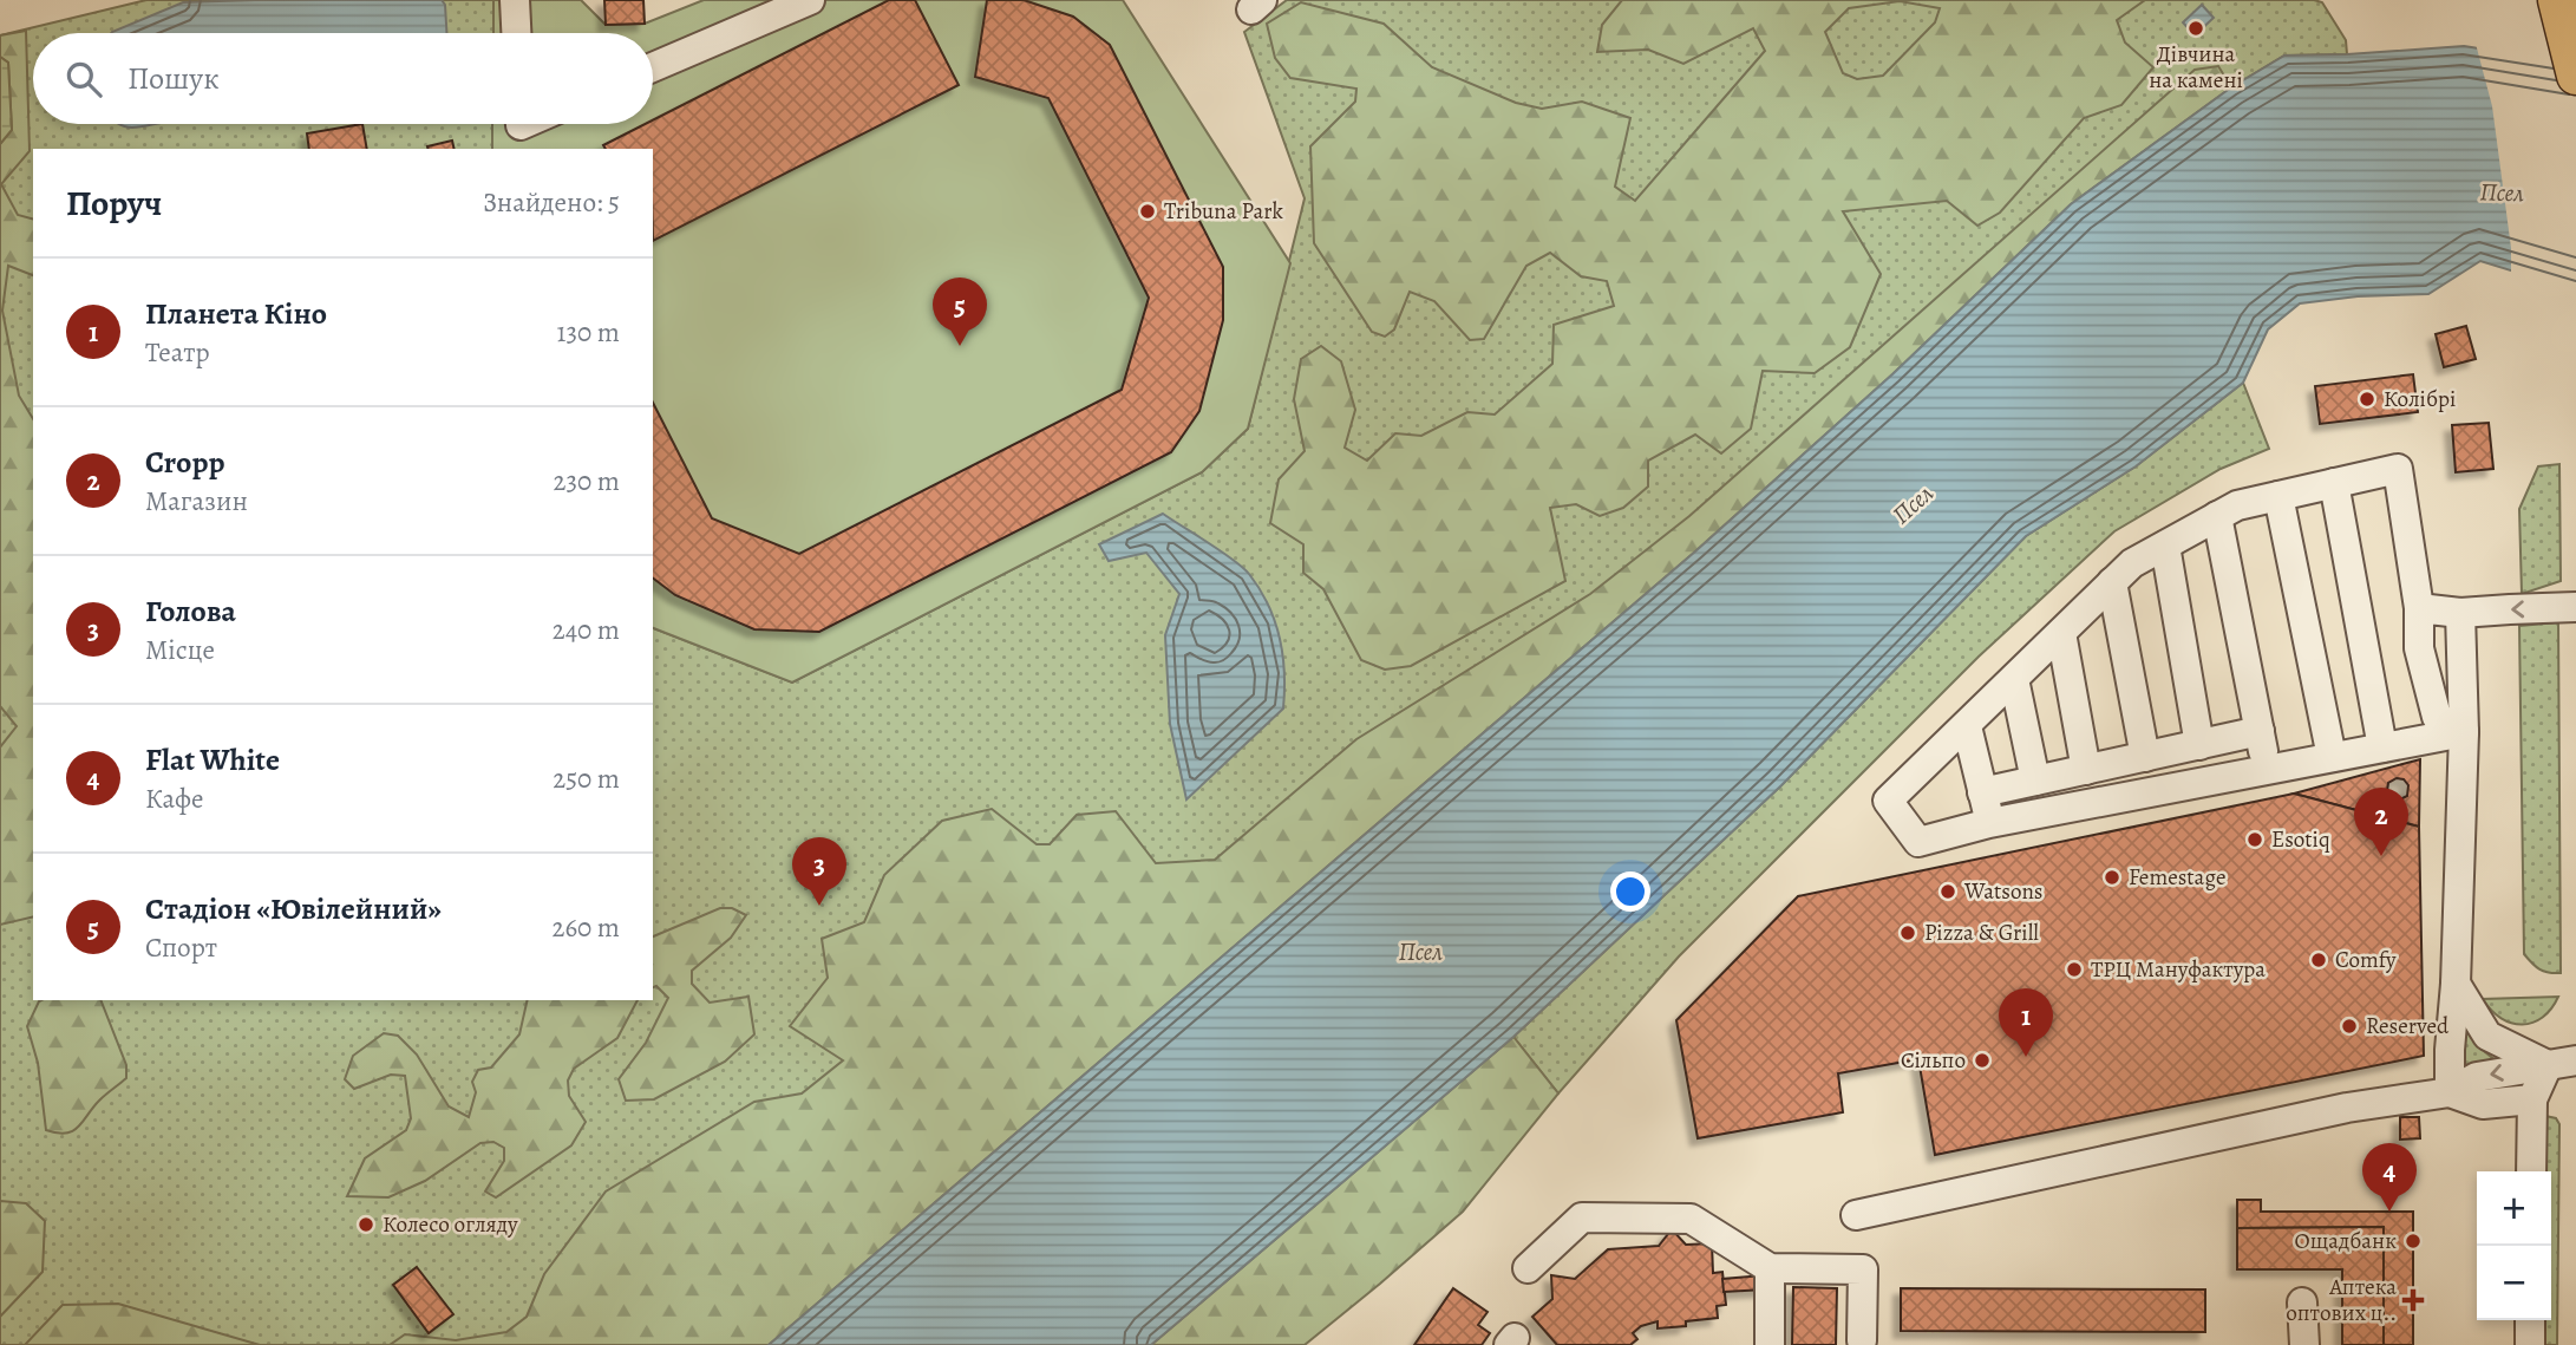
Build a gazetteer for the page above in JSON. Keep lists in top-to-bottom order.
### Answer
{
  "water": ["Псел"],
  "places": {
    "other": [
      "Дівчина на камені",
      "Tribuna Park",
      "Колібрі",
      "Esotiq",
      "Femestage",
      "Watsons",
      "Pizza & Grill",
      "Comfy",
      "ТРЦ Мануфактура",
      "Reserved",
      "Сільпо",
      "Колесо огляду",
      "Ощадбанк"
    ],
    "health": ["Аптека оптових ц.."]
  },
  "page": {
    "search": "Пошук",
    "heading": ["Поруч", "Знайдено: 5"],
    "list": [
      {
        "mark": "1",
        "name": "Планета Кіно",
        "note": "Театр",
        "value": "130 m"
      },
      {
        "mark": "2",
        "name": "Cropp",
        "note": "Магазин",
        "value": "230 m"
      },
      {
        "mark": "3",
        "name": "Голова",
        "note": "Місце",
        "value": "240 m"
      },
      {
        "mark": "4",
        "name": "Flat White",
        "note": "Кафе",
        "value": "250 m"
      },
      {
        "mark": "5",
        "name": "Стадіон «Ювілейний»",
        "note": "Спорт",
        "value": "260 m"
      }
    ],
    "pins": [
      "5",
      "2",
      "3",
      "1",
      "4"
    ],
    "map_buttons": ["+", "−"]
  }
}
